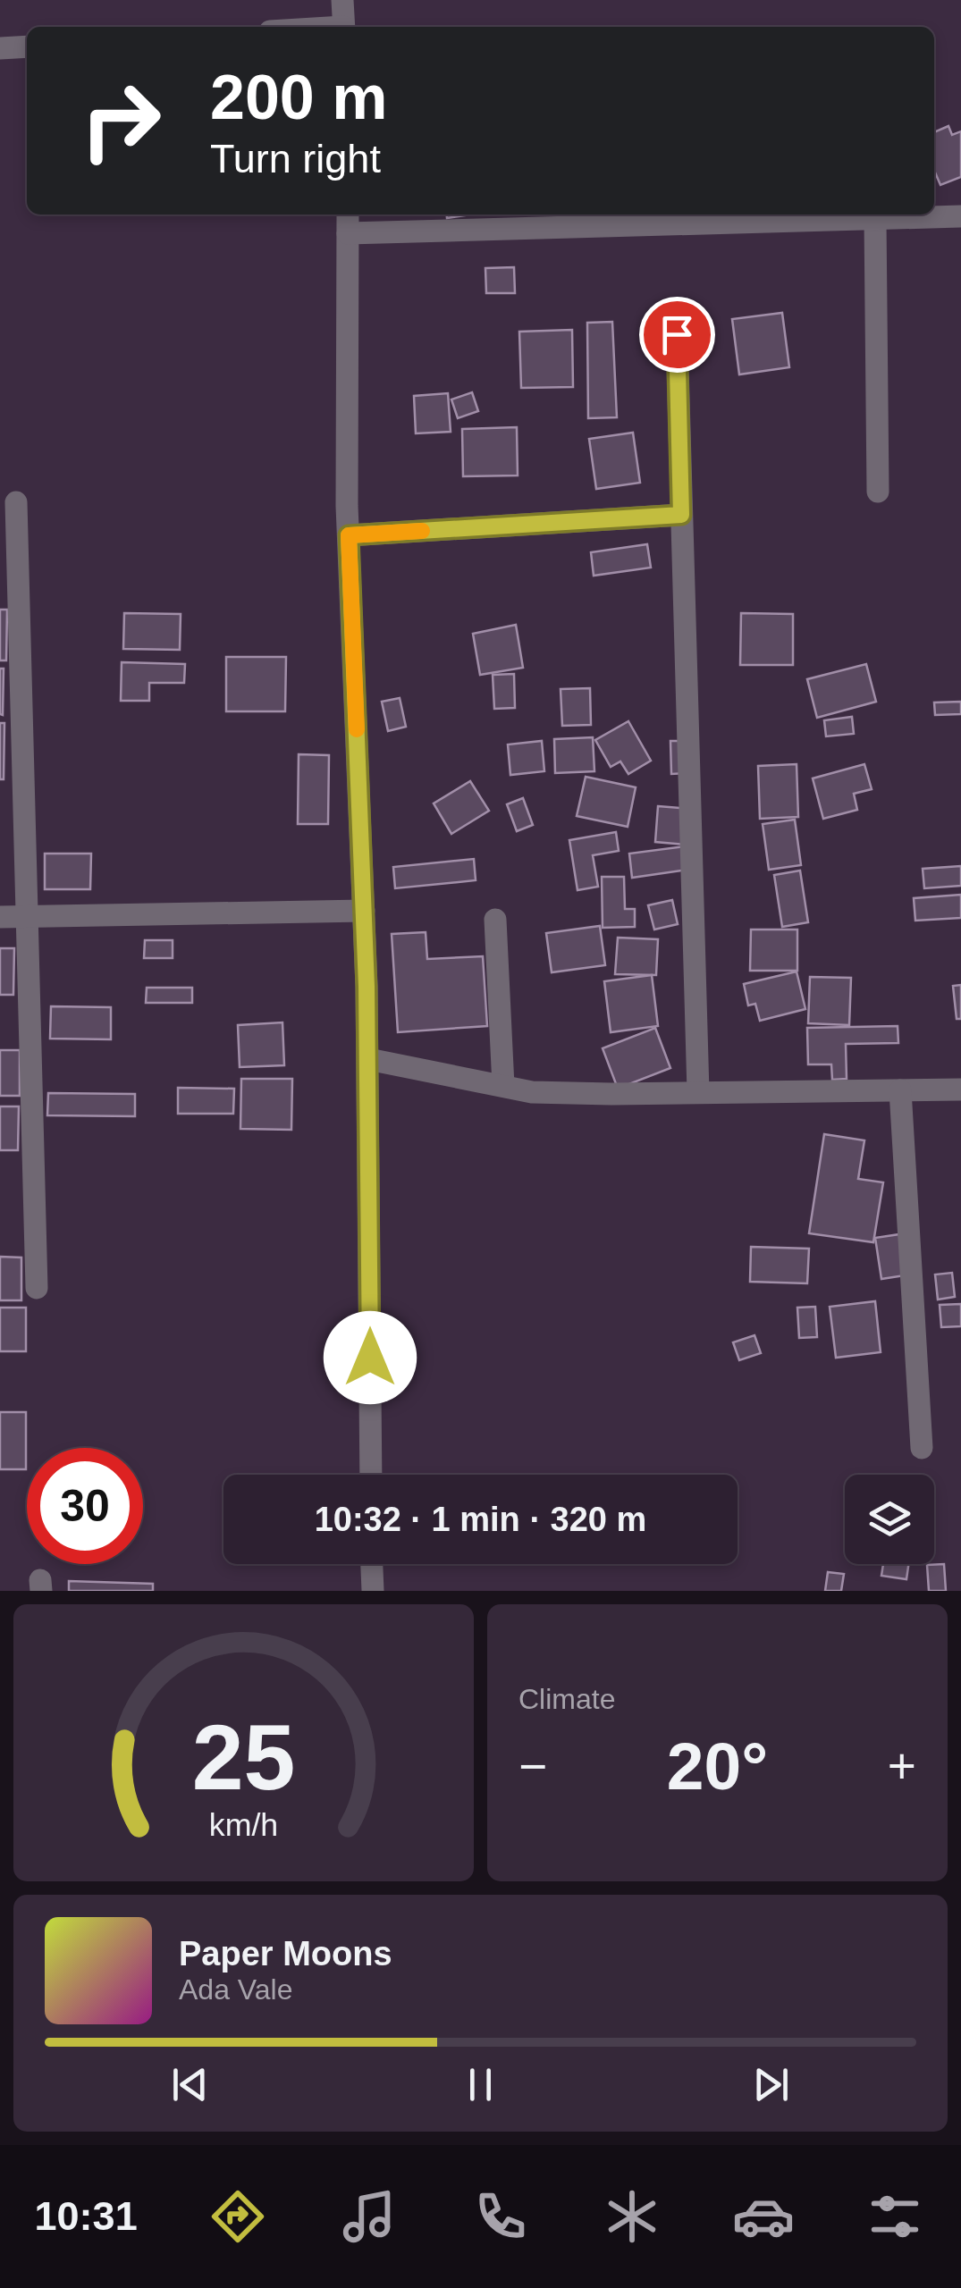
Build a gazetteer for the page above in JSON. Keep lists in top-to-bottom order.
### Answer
{
  "page": {
    "turn": ["200 m", "Turn right"],
    "limit": "30",
    "trip": "10:32 · 1 min · 320 m",
    "tile": "Climate",
    "heat": ["−", "20°", "+"],
    "song": ["Paper Moons", "Ada Vale"],
    "tabs": "10:31",
    "gauge": ["25", "km/h"]
  }
}
